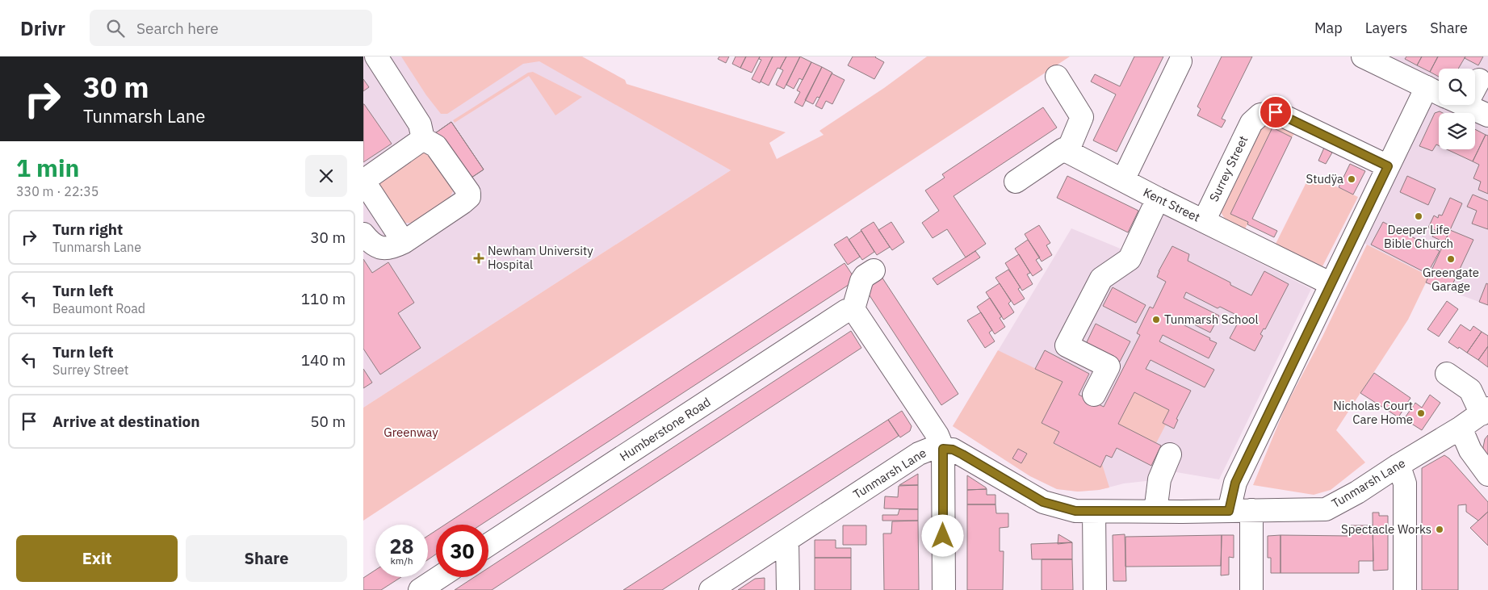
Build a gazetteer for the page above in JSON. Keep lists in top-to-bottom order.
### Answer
{
  "streets": {
    "street": [
      "Surrey Street",
      "Kent Street",
      "Humberstone Road",
      "Tunmarsh Lane"
    ]
  },
  "crossings": [
    ["Surrey Street", "Kent Street"]
  ],
  "parks": ["Greenway"],
  "places": {
    "other": [
      "Studÿa",
      "Deeper Life Bible Church",
      "Greengate Garage",
      "Tunmarsh School",
      "Nicholas Court Care Home",
      "Spectacle Works"
    ],
    "health": ["Newham University Hospital"]
  },
  "page": {
    "header": "Drivr",
    "search": "Search here",
    "nav": ["Map", "Layers", "Share"],
    "turn": ["30 m", "Tunmarsh Lane"],
    "heading": ["1 min", "330 m · 22:35"],
    "list": [
      {
        "name": "Turn right",
        "note": "Tunmarsh Lane",
        "value": "30 m"
      },
      {
        "name": "Turn left",
        "note": "Beaumont Road",
        "value": "110 m"
      },
      {
        "name": "Turn left",
        "note": "Surrey Street",
        "value": "140 m"
      },
      {
        "name": "Arrive at destination",
        "value": "50 m"
      }
    ],
    "speed": "28 km/h",
    "limit": "30",
    "buttons": ["Exit", "Share"]
  }
}
